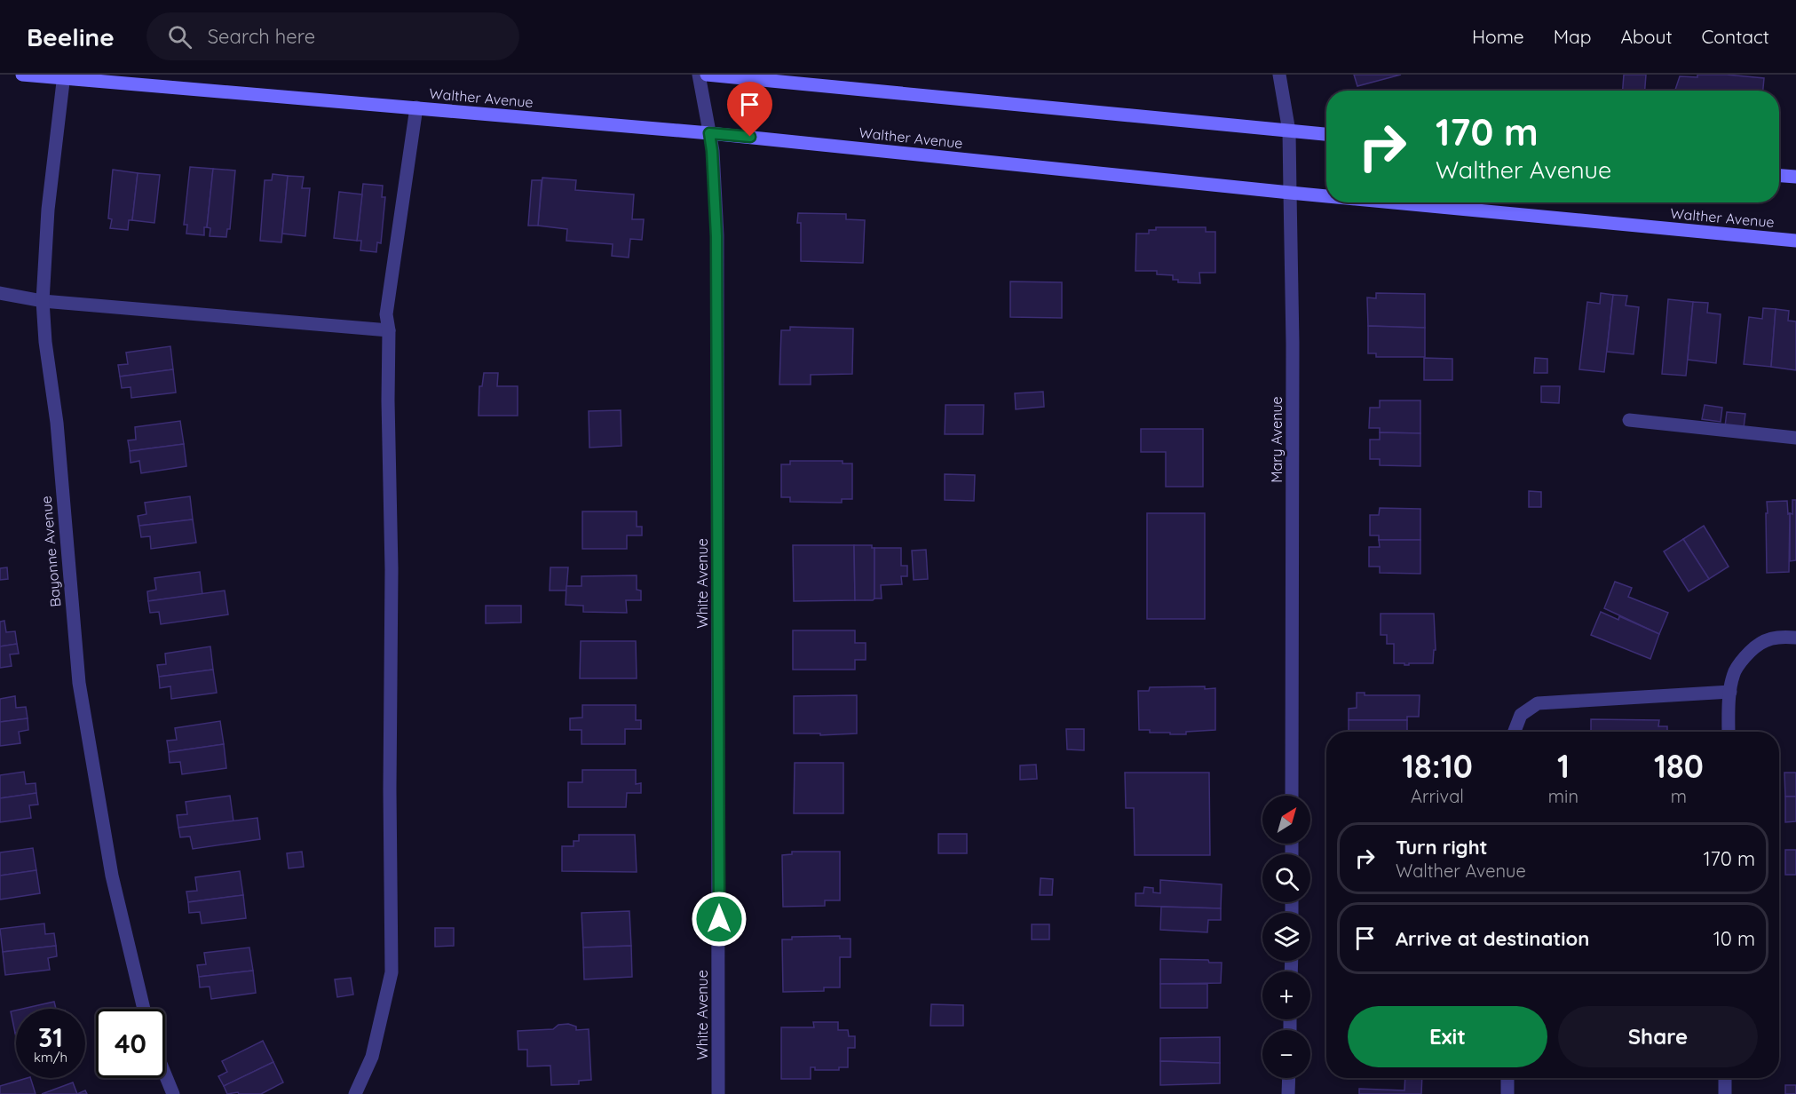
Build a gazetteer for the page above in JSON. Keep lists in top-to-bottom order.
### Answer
{
  "streets": {
    "main road": ["Walther Avenue"],
    "street": ["Mary Avenue", "Bayonne Avenue", "White Avenue"]
  },
  "crossings": [
    ["Walther Avenue", "Mary Avenue"],
    ["Walther Avenue", "Bayonne Avenue"],
    ["Walther Avenue", "White Avenue"]
  ],
  "north": "top right",
  "page": {
    "header": "Beeline",
    "search": "Search here",
    "nav": [
      "Home",
      "Map",
      "About",
      "Contact"
    ],
    "turn": ["170 m", "Walther Avenue"],
    "eta": [
      "18:10",
      "Arrival",
      "1",
      "min",
      "180",
      "m"
    ],
    "map_buttons": ["+", "−"],
    "list": [
      {
        "name": "Turn right",
        "note": "Walther Avenue",
        "value": "170 m"
      },
      {
        "name": "Arrive at destination",
        "value": "10 m"
      }
    ],
    "buttons": ["Exit", "Share"],
    "speed": "31 km/h",
    "limit": "40"
  }
}
